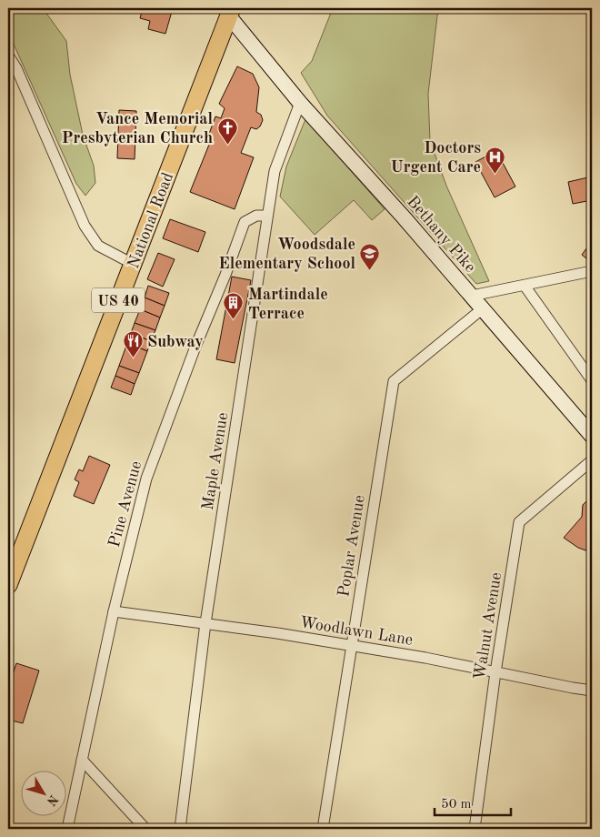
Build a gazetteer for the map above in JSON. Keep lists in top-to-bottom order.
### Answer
{
  "streets": {
    "main road": ["National Road", "Bethany Pike", "US 40"],
    "street": [
      "Maple Avenue",
      "Pine Avenue",
      "Poplar Avenue",
      "Walnut Avenue",
      "Woodlawn Lane"
    ]
  },
  "crossings": [
    ["National Road", "Bethany Pike"],
    ["Bethany Pike", "Maple Avenue"],
    ["Bethany Pike", "Poplar Avenue"],
    ["Maple Avenue", "Pine Avenue"],
    ["Maple Avenue", "Woodlawn Lane"],
    ["Pine Avenue", "Woodlawn Lane"],
    ["Poplar Avenue", "Woodlawn Lane"],
    ["Walnut Avenue", "Woodlawn Lane"]
  ],
  "places": {
    "church": ["Vance Memorial Presbyterian Church"],
    "hospital": ["Doctors Urgent Care"],
    "school or university": ["Woodsdale Elementary School"],
    "building": ["Martindale Terrace"],
    "restaurant": ["Subway"]
  },
  "scale_bar": "50 m",
  "north": "bottom right"
}
